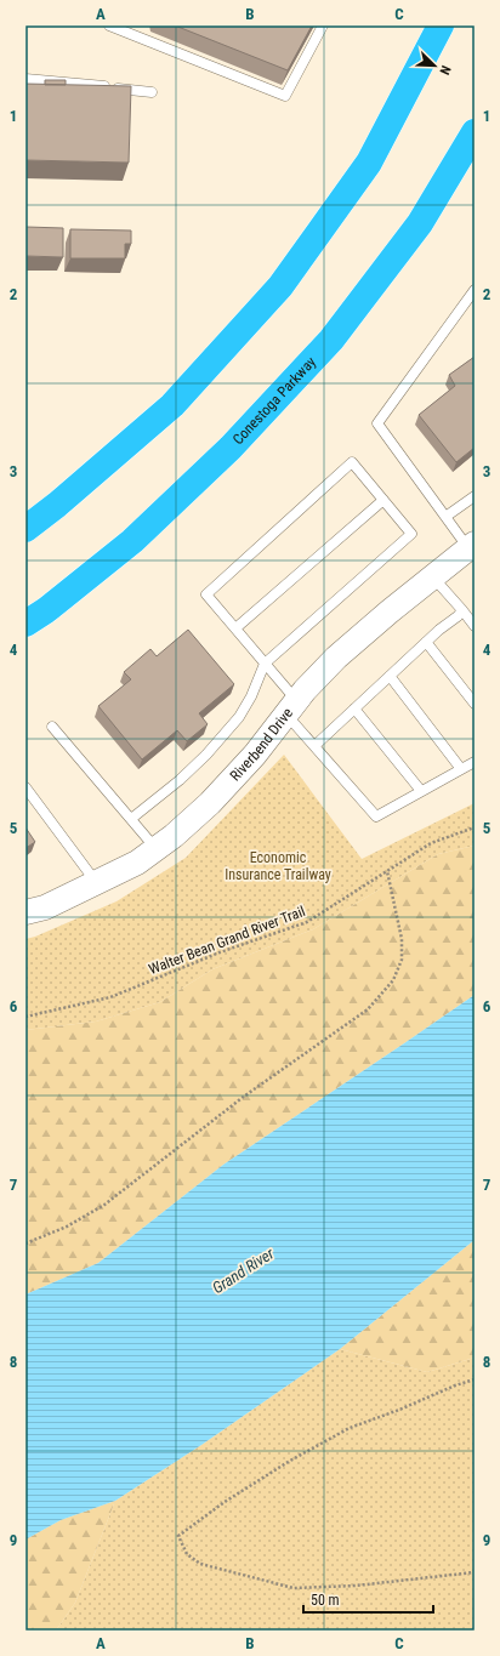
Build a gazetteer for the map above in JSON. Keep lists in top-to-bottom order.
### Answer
{
  "streets": {
    "highway": ["Conestoga Parkway"],
    "street": ["Riverbend Drive"],
    "path": ["Walter Bean Grand River Trail"]
  },
  "water": ["Grand River"],
  "parks": ["Economic Insurance Trailway"],
  "scale_bar": "50 m",
  "north": "bottom right",
  "grid": {
    "columns": ["A", "B", "C"],
    "rows": [
      "1",
      "2",
      "3",
      "4",
      "5",
      "6",
      "7",
      "8",
      "9"
    ]
  }
}
